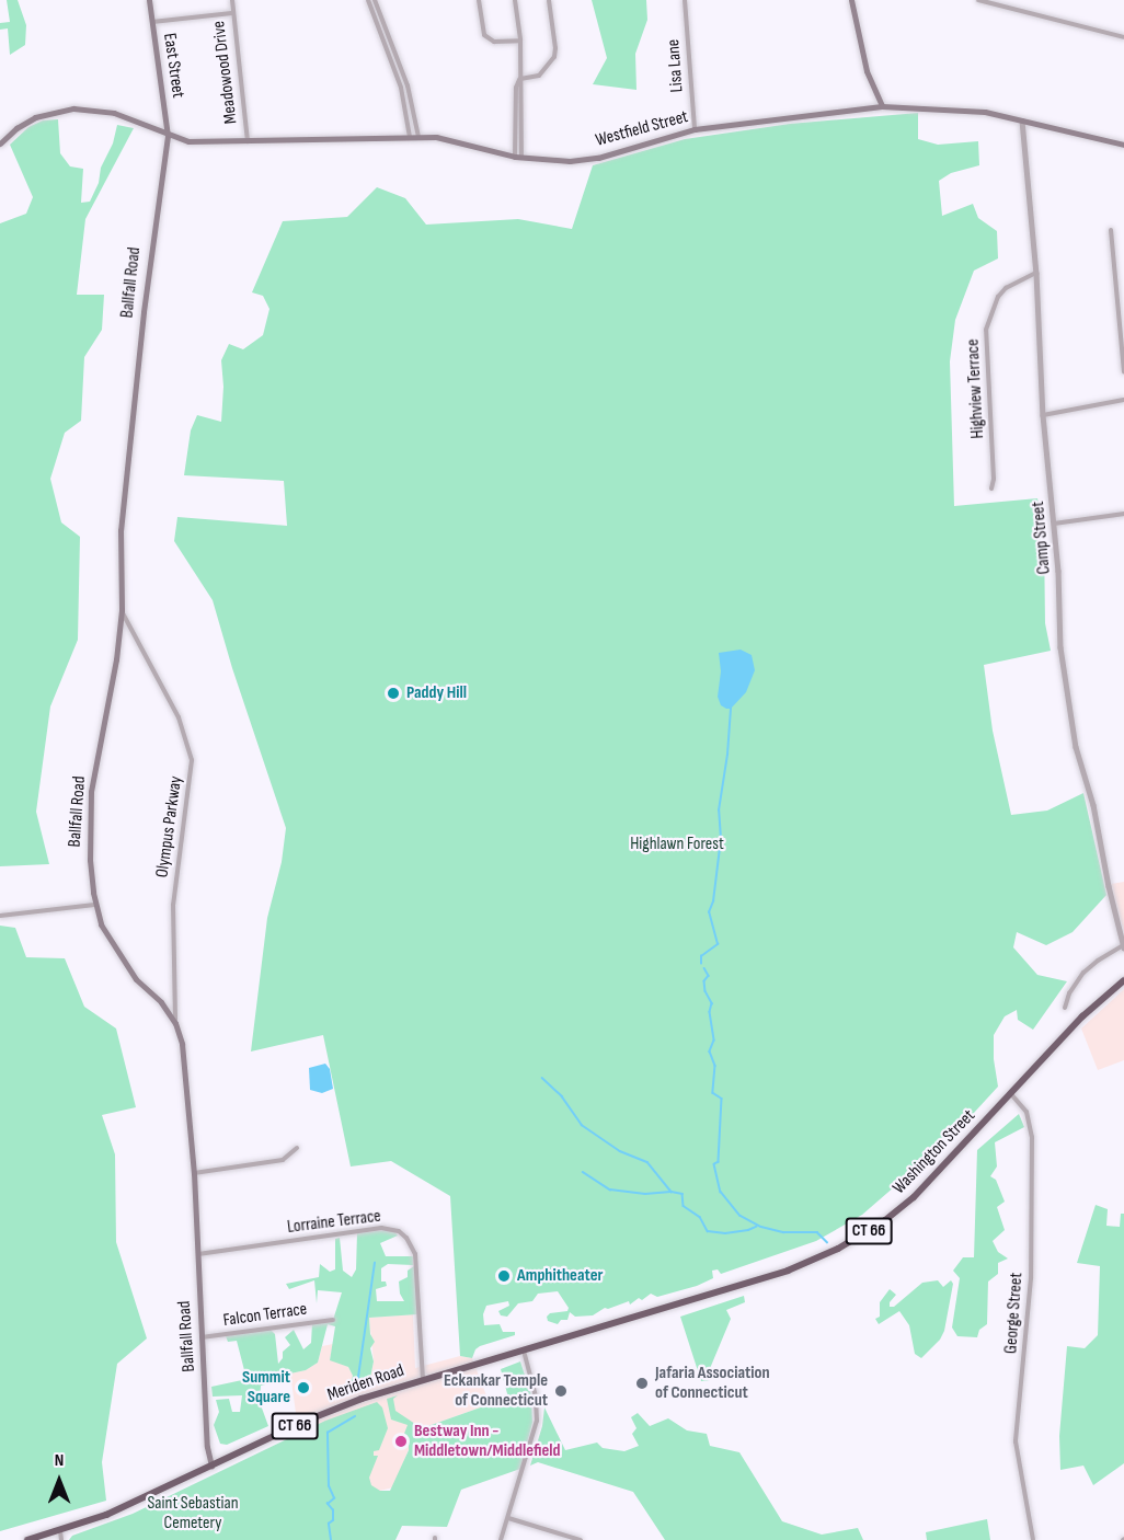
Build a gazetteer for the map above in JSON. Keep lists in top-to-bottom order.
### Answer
{
  "streets": {
    "highway": ["Washington Street", "CT 66", "Meriden Road"],
    "main road": ["East Street", "Westfield Street", "Ballfall Road"],
    "street": [
      "Lisa Lane",
      "Meadowood Drive",
      "Highview Terrace",
      "Camp Street",
      "Olympus Parkway",
      "Lorraine Terrace",
      "George Street",
      "Falcon Terrace"
    ]
  },
  "crossings": [
    ["East Street", "Westfield Street"],
    ["East Street", "Ballfall Road"],
    ["Lisa Lane", "Westfield Street"],
    ["Meadowood Drive", "Westfield Street"],
    ["Westfield Street", "Ballfall Road"],
    ["Westfield Street", "Camp Street"],
    ["Ballfall Road", "Olympus Parkway"],
    ["Ballfall Road", "Lorraine Terrace"],
    ["Ballfall Road", "Falcon Terrace"],
    ["Ballfall Road", "Meriden Road"],
    ["Highview Terrace", "Camp Street"],
    ["Washington Street", "George Street"],
    ["Washington Street", "Meriden Road"],
    ["Lorraine Terrace", "Meriden Road"]
  ],
  "parks": ["Highlawn Forest", "Saint Sebastian Cemetery"],
  "places": [
    "Paddy Hill",
    "Amphitheater",
    "Jafaria Association of Connecticut",
    "Summit Square",
    "Eckankar Temple of Connecticut",
    "Bestway Inn - Middletown/Middlefield"
  ],
  "north": "top"
}
